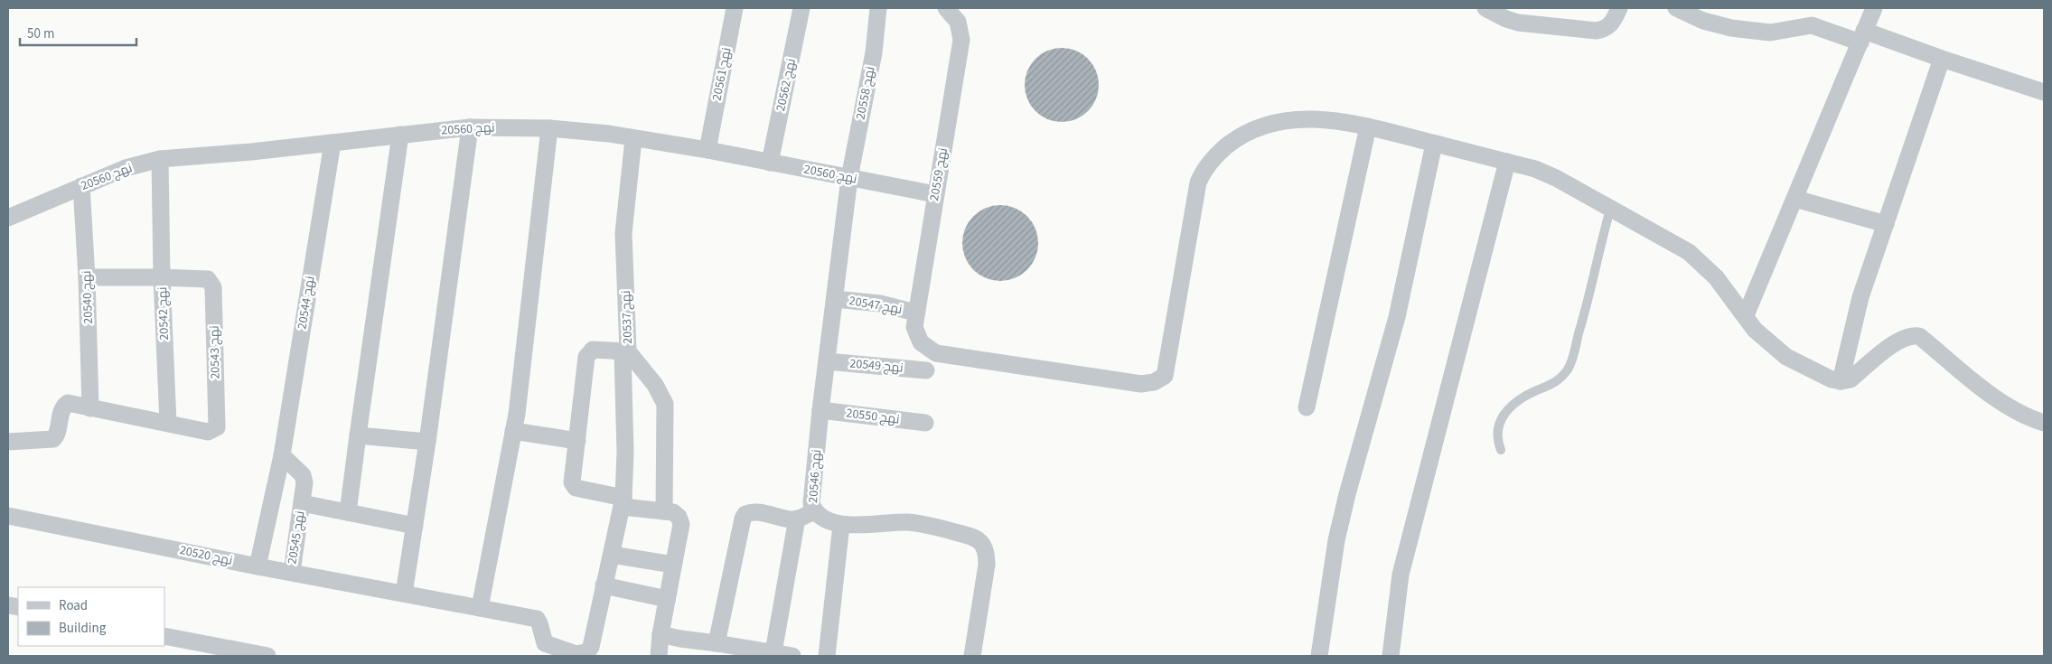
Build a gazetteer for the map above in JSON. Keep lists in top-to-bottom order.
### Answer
{
  "streets": {
    "street": [
      "نهج 20561",
      "نهج 20562",
      "نهج 20558",
      "نهج 20560",
      "نهج 20559",
      "نهج 20540",
      "نهج 20544",
      "نهج 20547",
      "نهج 20542",
      "نهج 20537",
      "نهج 20543",
      "نهج 20549",
      "نهج 20550",
      "نهج 20546",
      "نهج 20545",
      "نهج 20520"
    ]
  },
  "crossings": [
    ["نهج 20561", "نهج 20560"],
    ["نهج 20562", "نهج 20560"],
    ["نهج 20558", "نهج 20560"],
    ["نهج 20558", "نهج 20546"],
    ["نهج 20560", "نهج 20559"],
    ["نهج 20560", "نهج 20540"],
    ["نهج 20560", "نهج 20544"],
    ["نهج 20560", "نهج 20537"],
    ["نهج 20560", "نهج 20546"],
    ["نهج 20559", "نهج 20547"],
    ["نهج 20540", "نهج 20542"],
    ["نهج 20544", "نهج 20545"],
    ["نهج 20544", "نهج 20520"],
    ["نهج 20547", "نهج 20546"],
    ["نهج 20542", "نهج 20543"],
    ["نهج 20549", "نهج 20546"],
    ["نهج 20550", "نهج 20546"],
    ["نهج 20545", "نهج 20520"]
  ],
  "legend": ["Road", "Building"],
  "scale_bar": "50 m"
}
